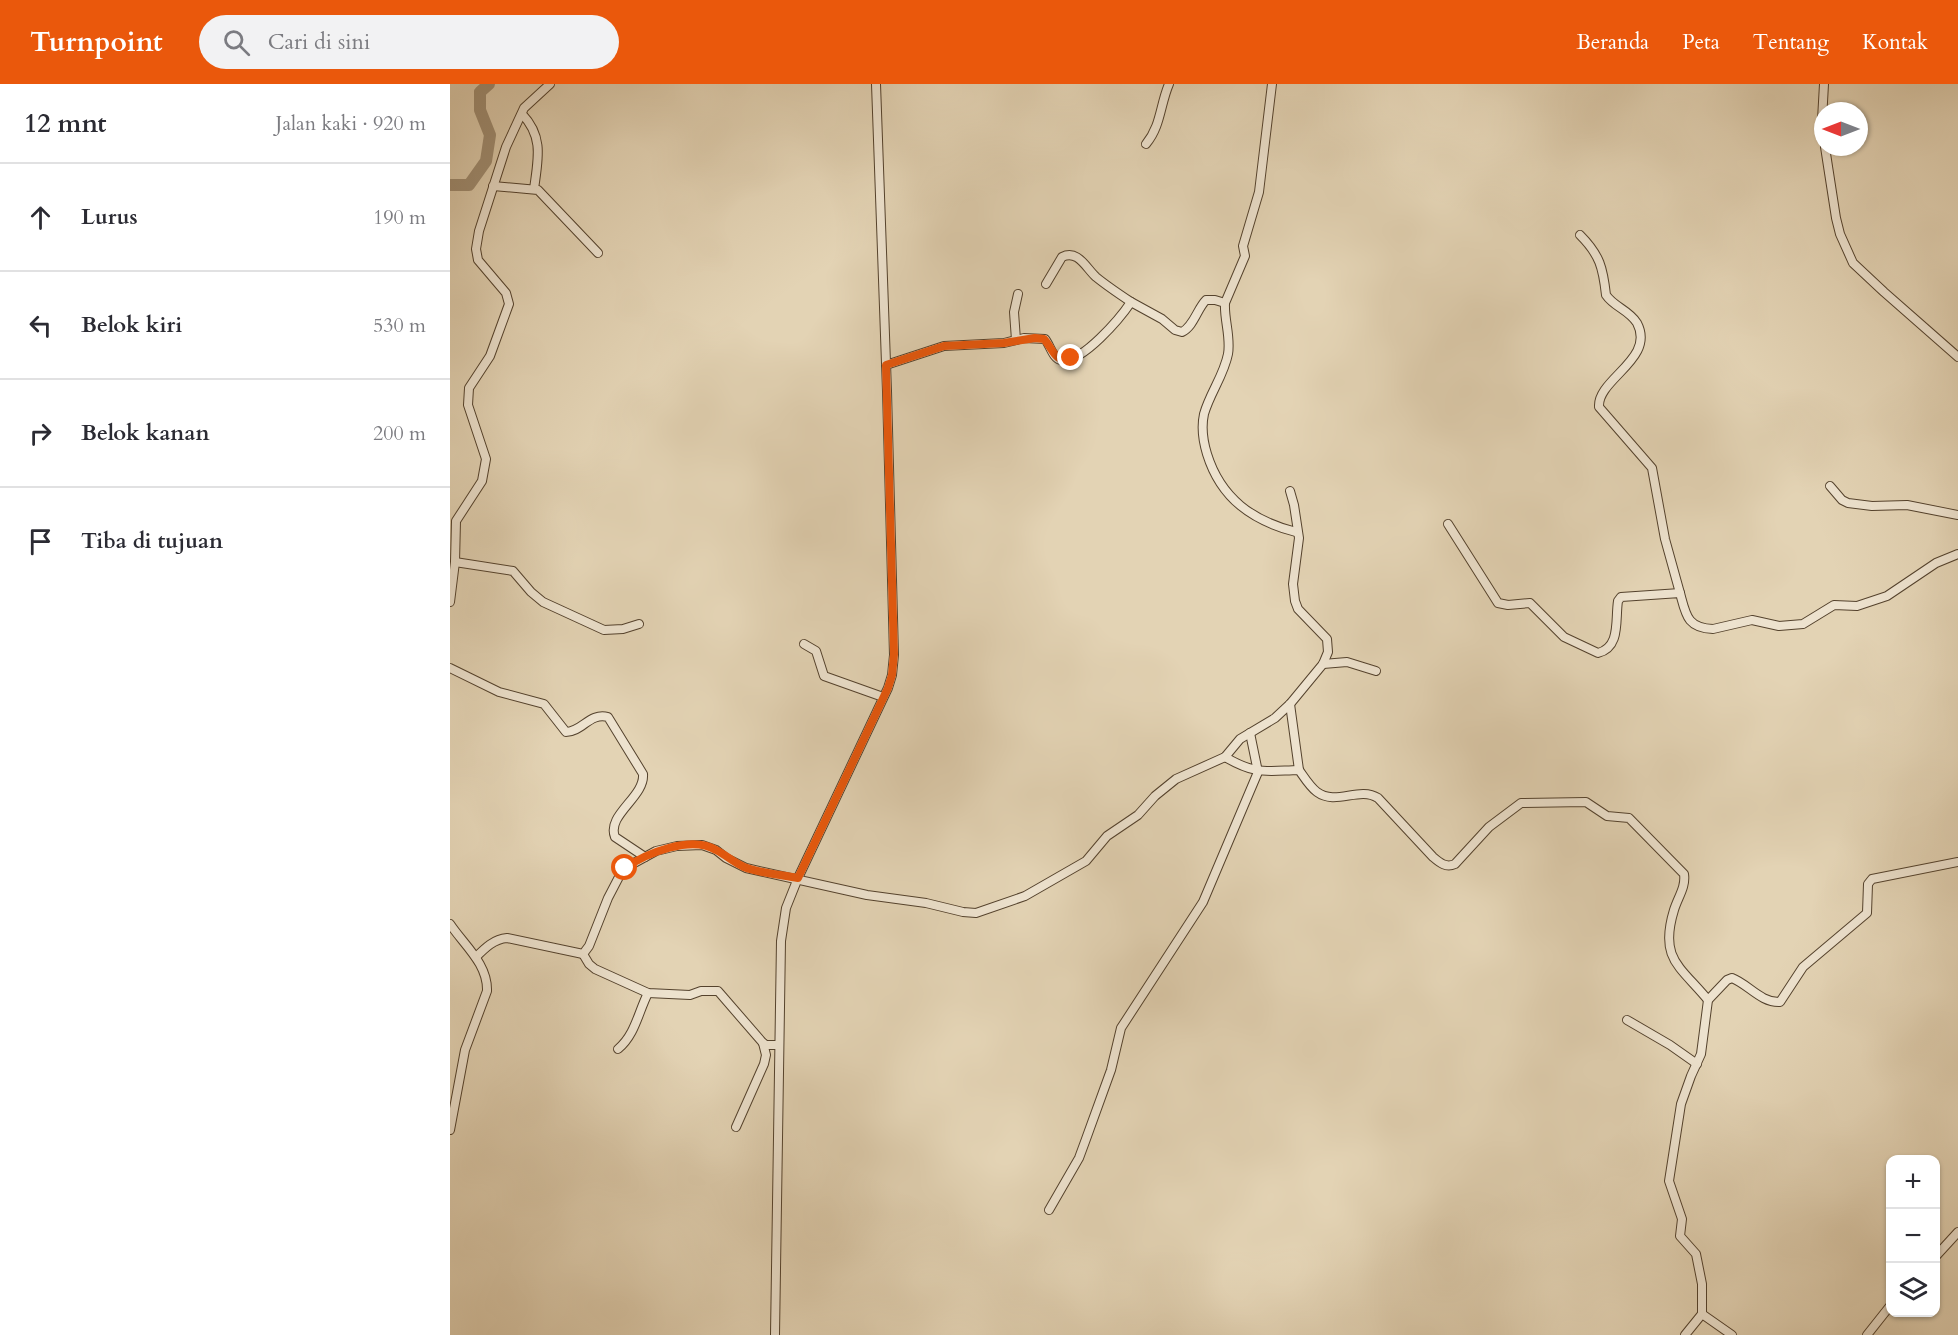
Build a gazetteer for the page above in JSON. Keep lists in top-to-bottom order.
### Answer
{
  "north": "left",
  "page": {
    "header": "Turnpoint",
    "search": "Cari di sini",
    "nav": [
      "Beranda",
      "Peta",
      "Tentang",
      "Kontak"
    ],
    "heading": ["12 mnt", "Jalan kaki · 920 m"],
    "list": [
      ["Lurus", "190 m"],
      ["Belok kiri", "530 m"],
      ["Belok kanan", "200 m"],
      "Tiba di tujuan"
    ],
    "map_buttons": ["+", "−"]
  }
}
